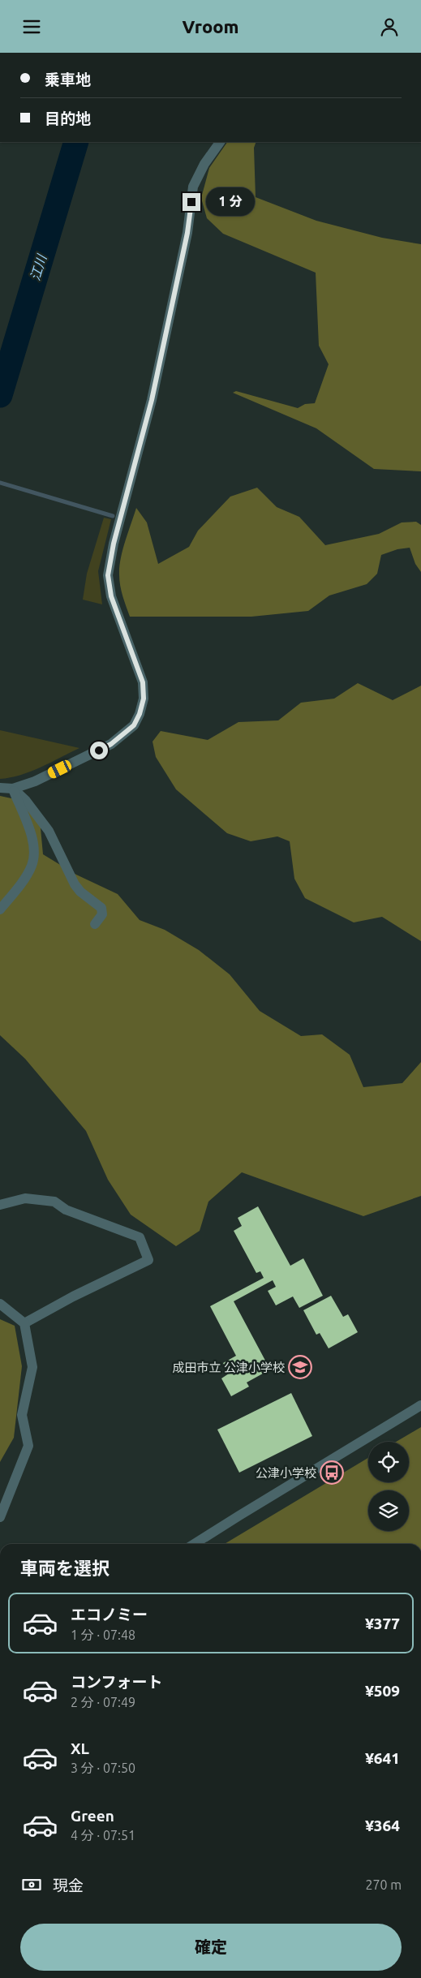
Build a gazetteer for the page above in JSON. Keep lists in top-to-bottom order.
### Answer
{
  "water": ["江川"],
  "places": {
    "school or university": ["成田市立 公津小学校"],
    "bus stop": ["公津小学校"]
  },
  "page": {
    "header": "Vroom",
    "banner": ["乗車地", "目的地"],
    "bubble": "1 分",
    "heading": "車両を選択",
    "list": [
      {
        "name": "エコノミー",
        "note": "1 分 · 07:48",
        "value": "¥377"
      },
      {
        "name": "コンフォート",
        "note": "2 分 · 07:49",
        "value": "¥509"
      },
      {
        "name": "XL",
        "note": "3 分 · 07:50",
        "value": "¥641"
      },
      {
        "name": "Green",
        "note": "4 分 · 07:51",
        "value": "¥364"
      }
    ],
    "pay": ["現金", "270 m"],
    "buttons": "確定"
  }
}
